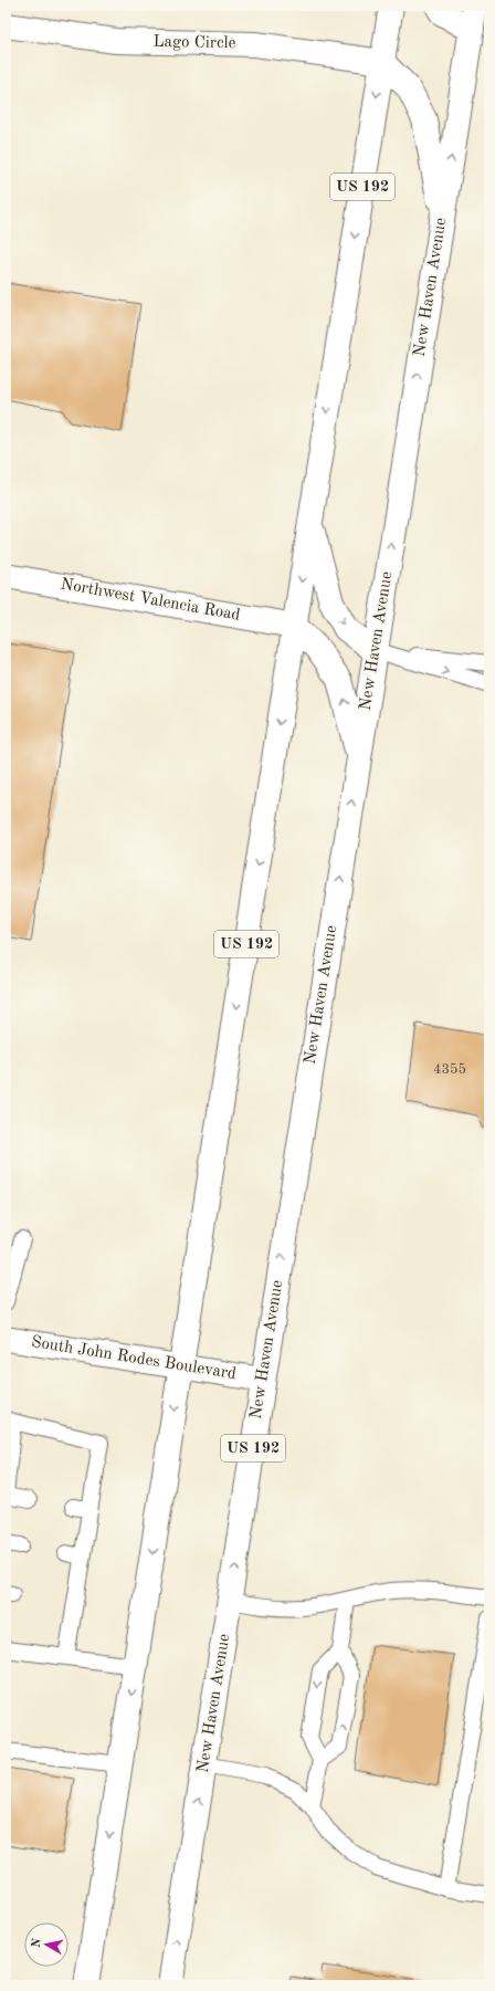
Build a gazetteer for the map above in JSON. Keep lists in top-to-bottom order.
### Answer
{
  "streets": {
    "main road": [
      "Lago Circle",
      "US 192",
      "New Haven Avenue",
      "Northwest Valencia Road",
      "South John Rodes Boulevard"
    ]
  },
  "crossings": [
    ["Lago Circle", "US 192"],
    ["US 192", "Northwest Valencia Road"],
    ["US 192", "South John Rodes Boulevard"],
    ["New Haven Avenue", "South John Rodes Boulevard"]
  ],
  "house_numbers": ["4355"],
  "north": "left"
}
